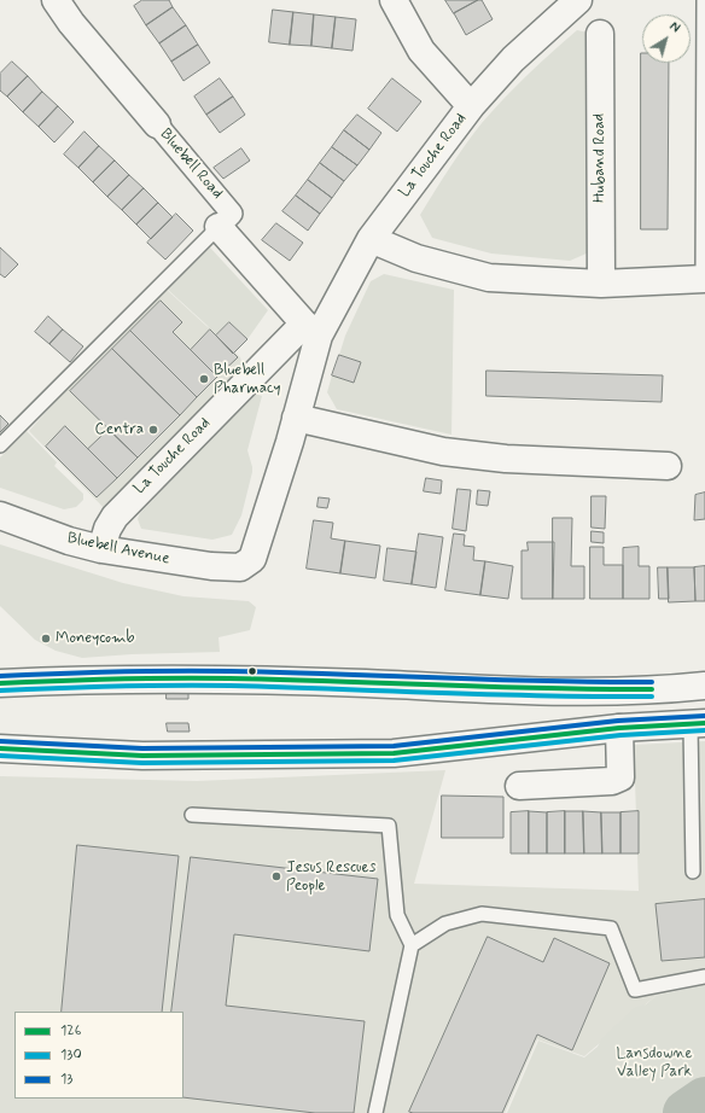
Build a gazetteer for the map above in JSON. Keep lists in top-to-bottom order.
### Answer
{
  "streets": {
    "street": [
      "La Touche Road",
      "Huband Road",
      "Bluebell Road",
      "Bluebell Avenue"
    ]
  },
  "crossings": [
    ["La Touche Road", "Bluebell Avenue"]
  ],
  "parks": ["Lansdowne Valley Park"],
  "places": [
    "Bluebell Pharmacy",
    "Centra",
    "Moneycomb",
    "Jesus Rescues People"
  ],
  "lines": ["transit line 13", "transit line 126", "transit line 130"],
  "legend": ["126", "130", "13"],
  "north": "top right"
}
